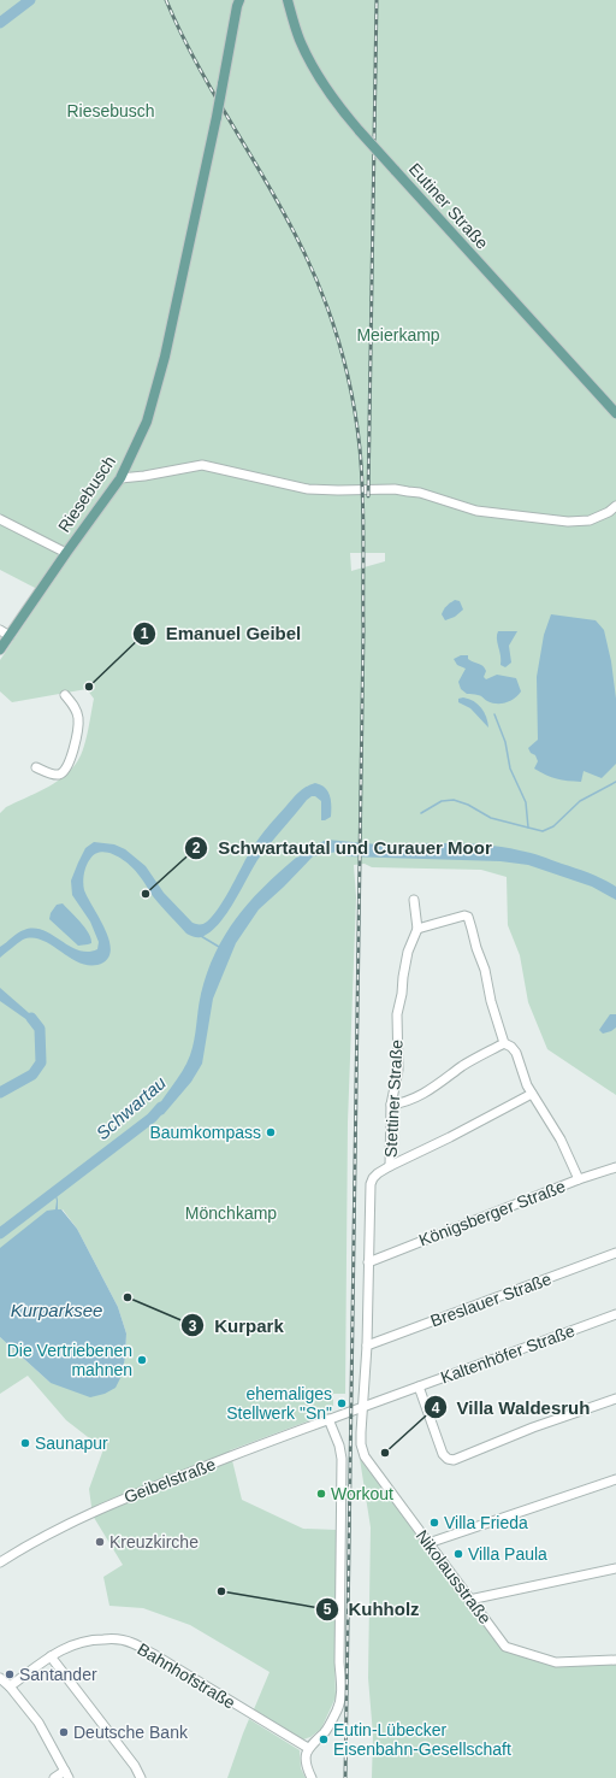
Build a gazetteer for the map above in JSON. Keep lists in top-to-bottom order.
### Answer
{
  "streets": {
    "main road": ["Eutiner Straße", "Riesebusch"],
    "street": [
      "Stettiner Straße",
      "Königsberger Straße",
      "Breslauer Straße",
      "Kaltenhöfer Straße",
      "Geibelstraße",
      "Nikolausstraße",
      "Bahnhofstraße"
    ]
  },
  "crossings": [
    ["Stettiner Straße", "Königsberger Straße"],
    ["Stettiner Straße", "Breslauer Straße"],
    ["Stettiner Straße", "Kaltenhöfer Straße"],
    ["Stettiner Straße", "Nikolausstraße"],
    ["Kaltenhöfer Straße", "Geibelstraße"],
    ["Kaltenhöfer Straße", "Nikolausstraße"]
  ],
  "water": ["Schwartau", "Kurparksee"],
  "parks": ["Riesebusch", "Meierkamp", "Mönchkamp"],
  "places": [
    "Emanuel Geibel",
    "Schwartautal und Curauer Moor",
    "Baumkompass",
    "Kurpark",
    "Die Vertriebenen mahnen",
    "ehemaliges Stellwerk \"Sn\"",
    "Saunapur",
    "Villa Waldesruh",
    "Workout",
    "Villa Frieda",
    "Kreuzkirche",
    "Villa Paula",
    "Kuhholz",
    "Santander",
    "Deutsche Bank",
    "Eutin-Lübecker Eisenbahn-Gesellschaft"
  ]
}
